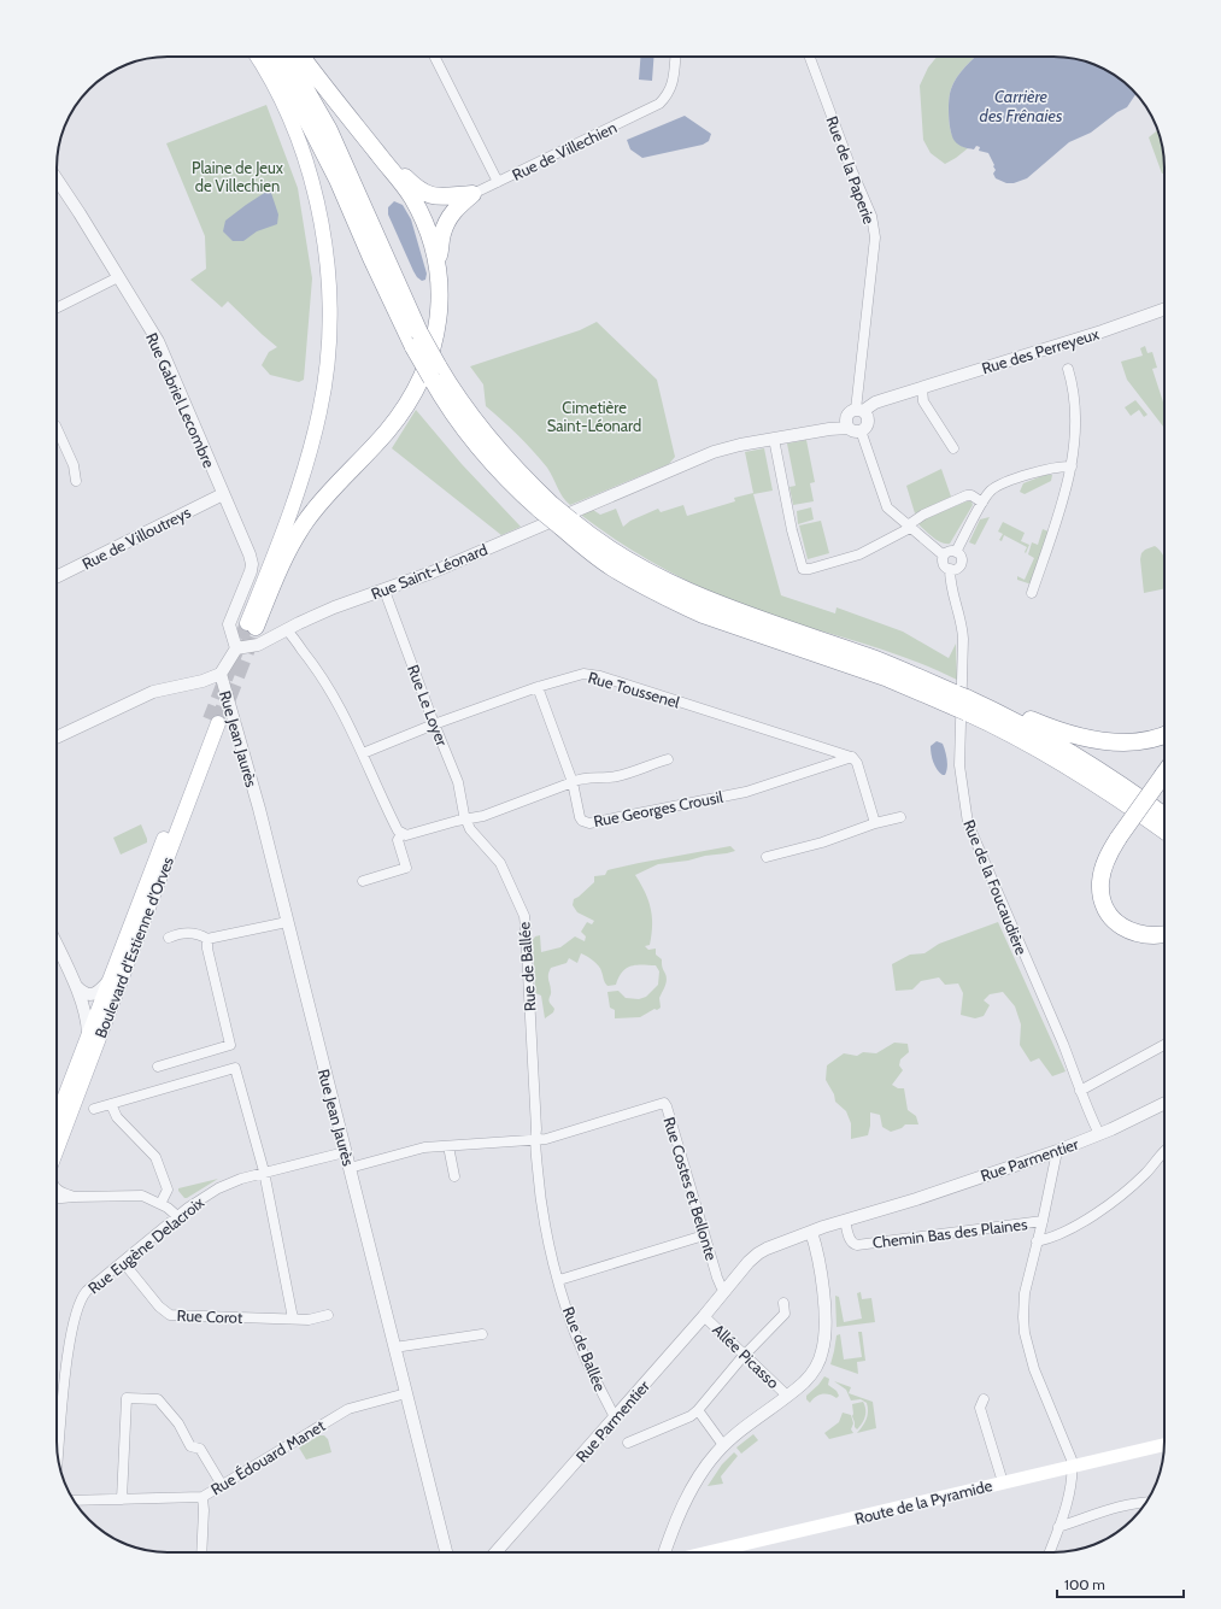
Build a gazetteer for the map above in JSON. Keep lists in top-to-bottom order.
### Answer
{
  "streets": {
    "main road": ["Boulevard d'Estienne d'Orves", "Route de la Pyramide"],
    "street": [
      "Rue de Villechien",
      "Rue de la Paperie",
      "Rue des Perreyeux",
      "Rue Gabriel Lecombre",
      "Rue de Villoutreys",
      "Rue Saint-Léonard",
      "Rue Toussenel",
      "Rue Le Loyer",
      "Rue Jean Jaurès",
      "Rue Georges Crousil",
      "Rue de la Foucaudière",
      "Rue de Ballée",
      "Rue Parmentier",
      "Rue Costes et Bellonte",
      "Chemin Bas des Plaines",
      "Rue Eugène Delacroix",
      "Rue Corot",
      "Allée Picasso",
      "Rue Édouard Manet"
    ]
  },
  "crossings": [
    ["Rue de la Paperie", "Rue des Perreyeux"],
    ["Rue des Perreyeux", "Rue Saint-Léonard"],
    ["Rue des Perreyeux", "Rue de la Foucaudière"],
    ["Rue Gabriel Lecombre", "Rue de Villoutreys"],
    ["Rue Gabriel Lecombre", "Rue Saint-Léonard"],
    ["Rue Saint-Léonard", "Rue Le Loyer"],
    ["Rue Saint-Léonard", "Rue de la Foucaudière"],
    ["Rue Toussenel", "Rue Le Loyer"],
    ["Rue Toussenel", "Rue Georges Crousil"],
    ["Rue Le Loyer", "Rue de Ballée"],
    ["Rue Jean Jaurès", "Rue Eugène Delacroix"],
    ["Rue Jean Jaurès", "Rue Édouard Manet"],
    ["Rue de la Foucaudière", "Rue Parmentier"],
    ["Rue de Ballée", "Rue Parmentier"],
    ["Rue de Ballée", "Rue Costes et Bellonte"],
    ["Rue Parmentier", "Rue Costes et Bellonte"],
    ["Rue Parmentier", "Chemin Bas des Plaines"],
    ["Rue Parmentier", "Allée Picasso"],
    ["Rue Eugène Delacroix", "Rue Corot"]
  ],
  "water": ["Carrière des Frênaies"],
  "parks": ["Plaine de Jeux de Villechien", "Cimetière Saint-Léonard"],
  "scale_bar": "100 m"
}
